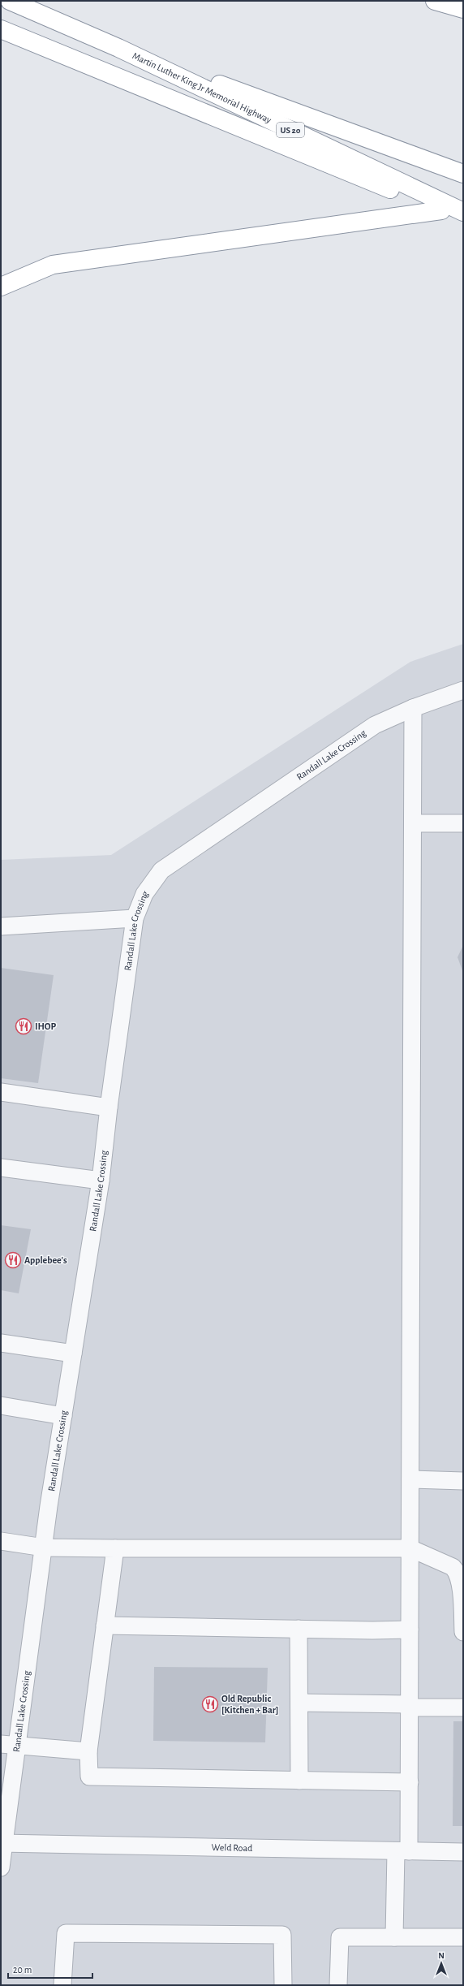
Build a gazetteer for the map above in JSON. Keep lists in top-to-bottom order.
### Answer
{
  "streets": {
    "highway": ["Martin Luther King Jr Memorial Highway", "US 20"],
    "lane": ["Randall Lake Crossing", "Weld Road"]
  },
  "crossings": [
    ["Randall Lake Crossing", "Weld Road"]
  ],
  "places": {
    "restaurant": ["IHOP", "Applebee's", "Old Republic [Kitchen + Bar]"]
  },
  "scale_bar": "20 m",
  "north": "top"
}
